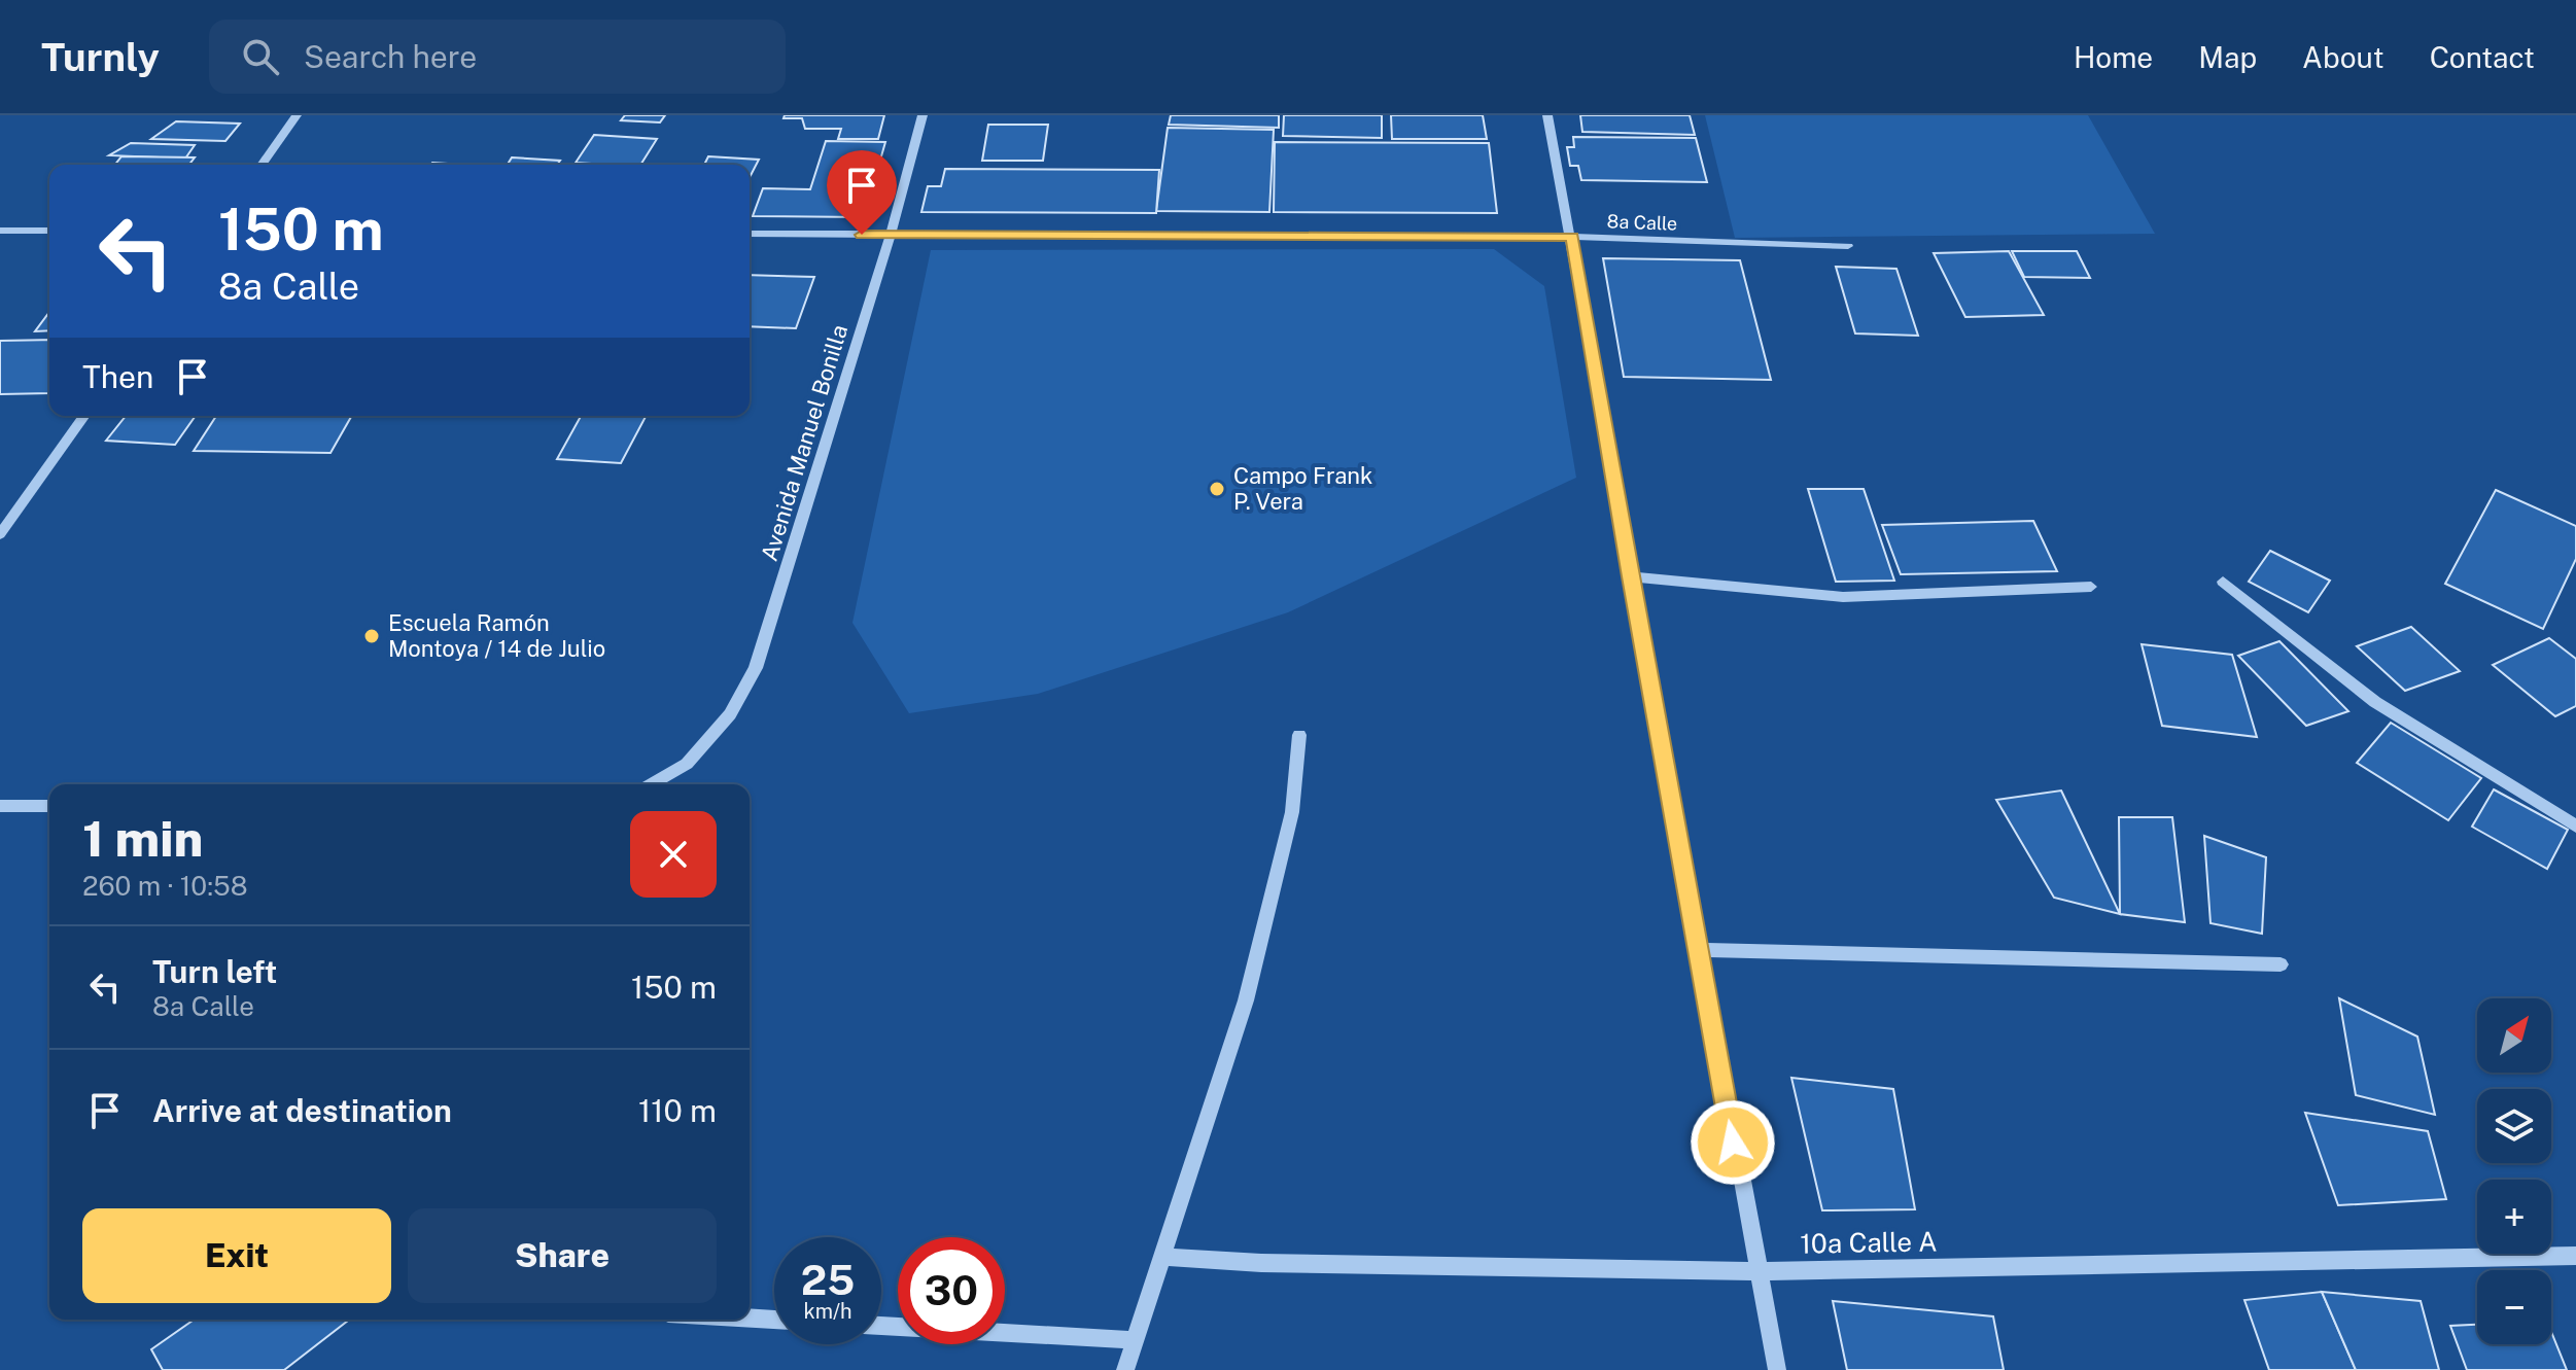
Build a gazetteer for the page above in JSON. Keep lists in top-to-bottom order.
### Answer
{
  "streets": {
    "street": ["8a Calle", "Avenida Manuel Bonilla", "10a Calle A"]
  },
  "crossings": [
    ["8a Calle", "Avenida Manuel Bonilla"]
  ],
  "places": ["Campo Frank P. Vera", "Escuela Ramón Montoya / 14 de Julio"],
  "north": "top right",
  "page": {
    "header": "Turnly",
    "search": "Search here",
    "nav": [
      "Home",
      "Map",
      "About",
      "Contact"
    ],
    "turn": ["150 m", "8a Calle"],
    "then": "Then",
    "heading": ["1 min", "260 m · 10:58"],
    "list": [
      {
        "name": "Turn left",
        "note": "8a Calle",
        "value": "150 m"
      },
      {
        "name": "Arrive at destination",
        "value": "110 m"
      }
    ],
    "map_buttons": ["+", "−"],
    "buttons": ["Exit", "Share"],
    "speed": "25 km/h",
    "limit": "30"
  }
}
